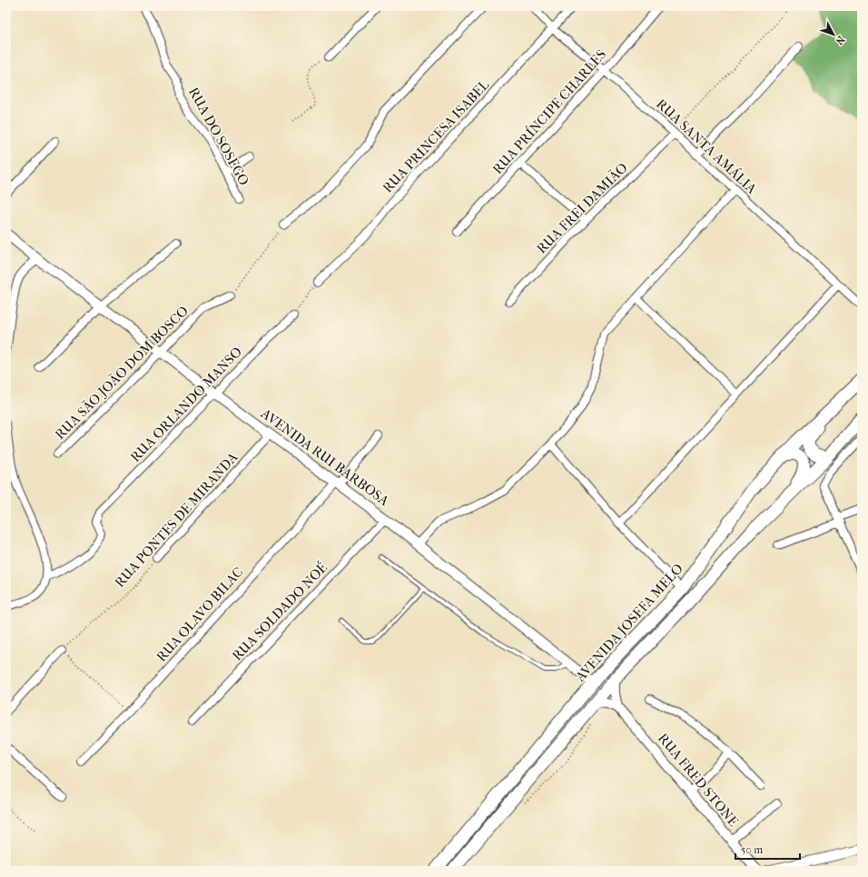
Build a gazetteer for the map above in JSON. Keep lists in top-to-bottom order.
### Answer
{
  "streets": {
    "main road": ["AVENIDA JOSEFA MELO"],
    "street": [
      "RUA PRÍNCIPE CHARLES",
      "RUA DO SOSEGO",
      "RUA PRINCESA ISABEL",
      "RUA SANTA AMÁLIA",
      "RUA FREI DAMIÃO",
      "RUA SÃO JOÃO DOM BOSCO",
      "RUA ORLANDO MANSO",
      "AVENIDA RUI BARBOSA",
      "RUA PONTES DE MIRANDA",
      "RUA SOLDADO NOÉ",
      "RUA OLAVO BILAC",
      "RUA FRED STONE"
    ]
  },
  "crossings": [
    ["RUA PRÍNCIPE CHARLES", "RUA SANTA AMÁLIA"],
    ["RUA PRINCESA ISABEL", "RUA SANTA AMÁLIA"],
    ["RUA SANTA AMÁLIA", "RUA FREI DAMIÃO"],
    ["RUA SÃO JOÃO DOM BOSCO", "AVENIDA RUI BARBOSA"],
    ["RUA ORLANDO MANSO", "AVENIDA RUI BARBOSA"],
    ["AVENIDA RUI BARBOSA", "RUA PONTES DE MIRANDA"],
    ["AVENIDA RUI BARBOSA", "RUA SOLDADO NOÉ"],
    ["AVENIDA RUI BARBOSA", "RUA OLAVO BILAC"],
    ["AVENIDA RUI BARBOSA", "AVENIDA JOSEFA MELO"]
  ],
  "scale_bar": "50 m",
  "north": "bottom right"
}
